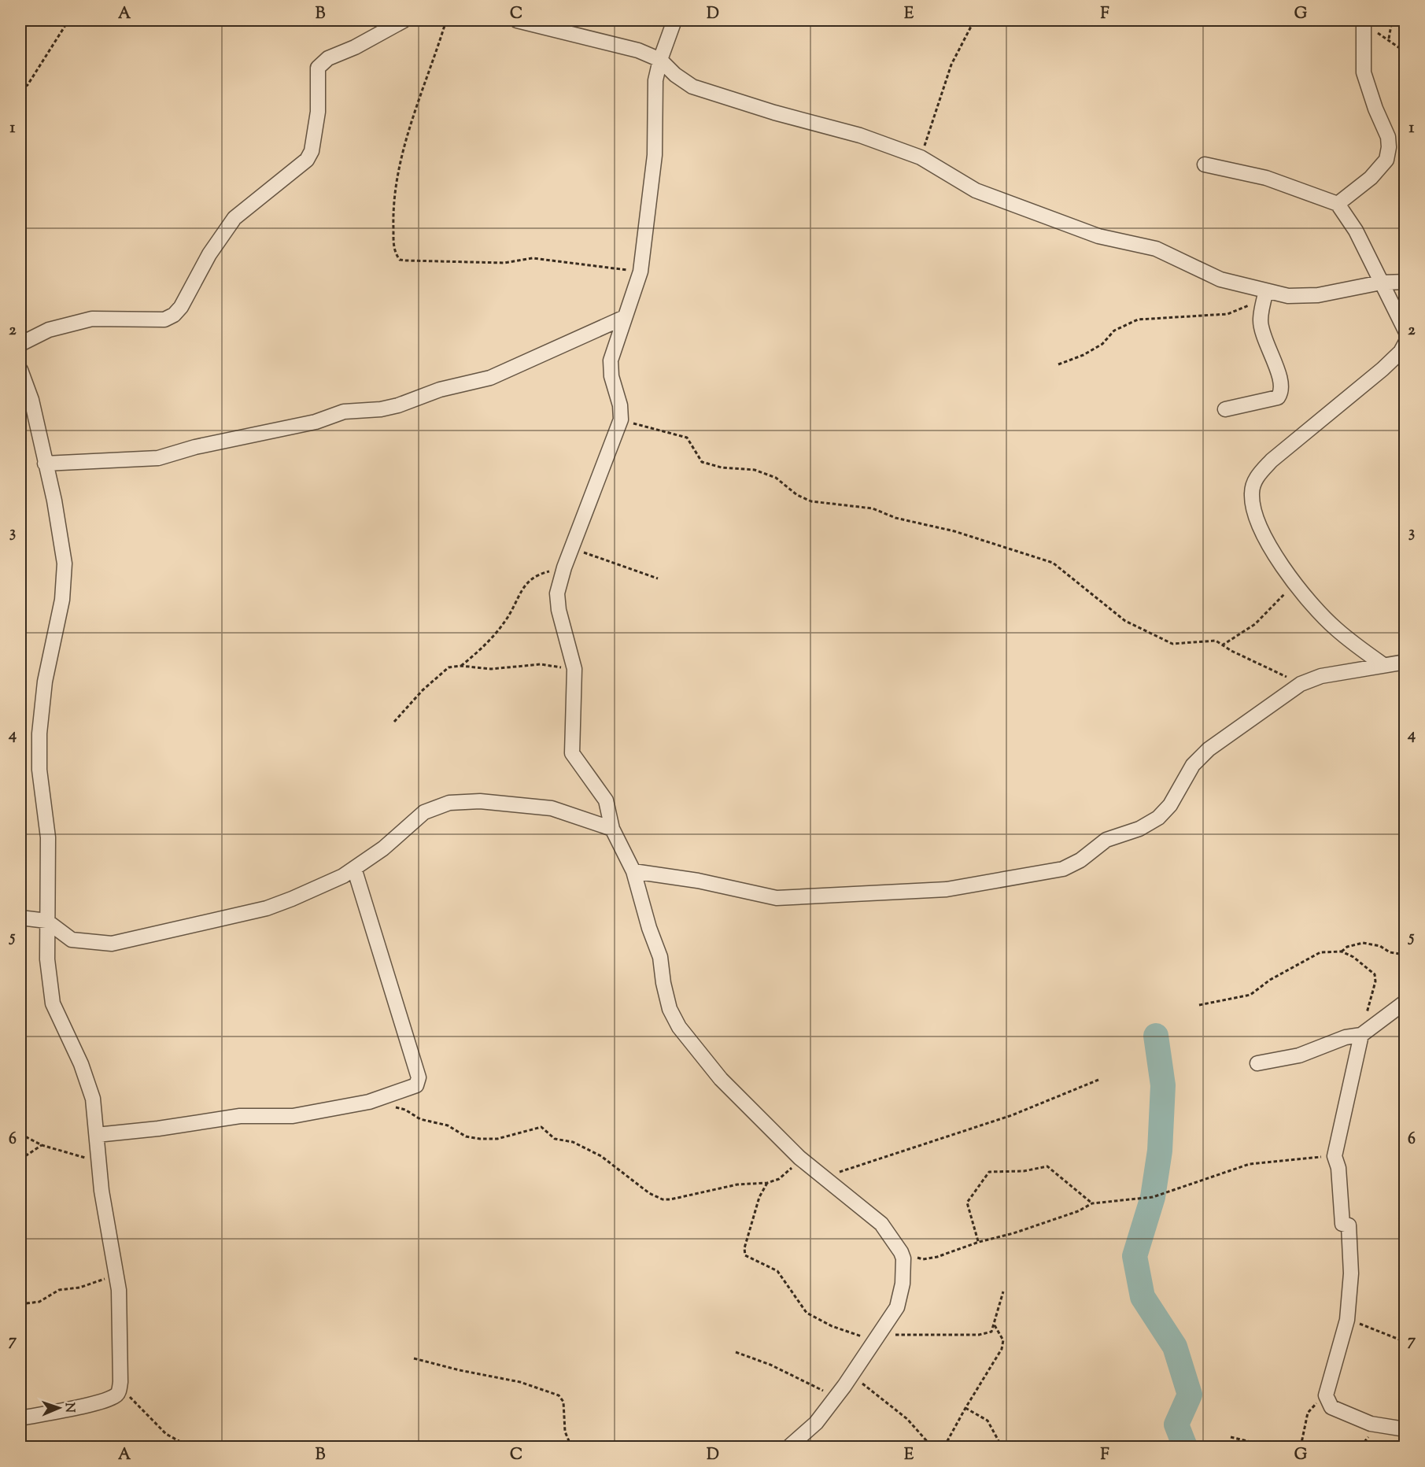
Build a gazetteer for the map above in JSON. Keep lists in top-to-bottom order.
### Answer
{
  "north": "right",
  "grid": {
    "columns": [
      "A",
      "B",
      "C",
      "D",
      "E",
      "F",
      "G"
    ],
    "rows": [
      "1",
      "2",
      "3",
      "4",
      "5",
      "6",
      "7"
    ]
  }
}
